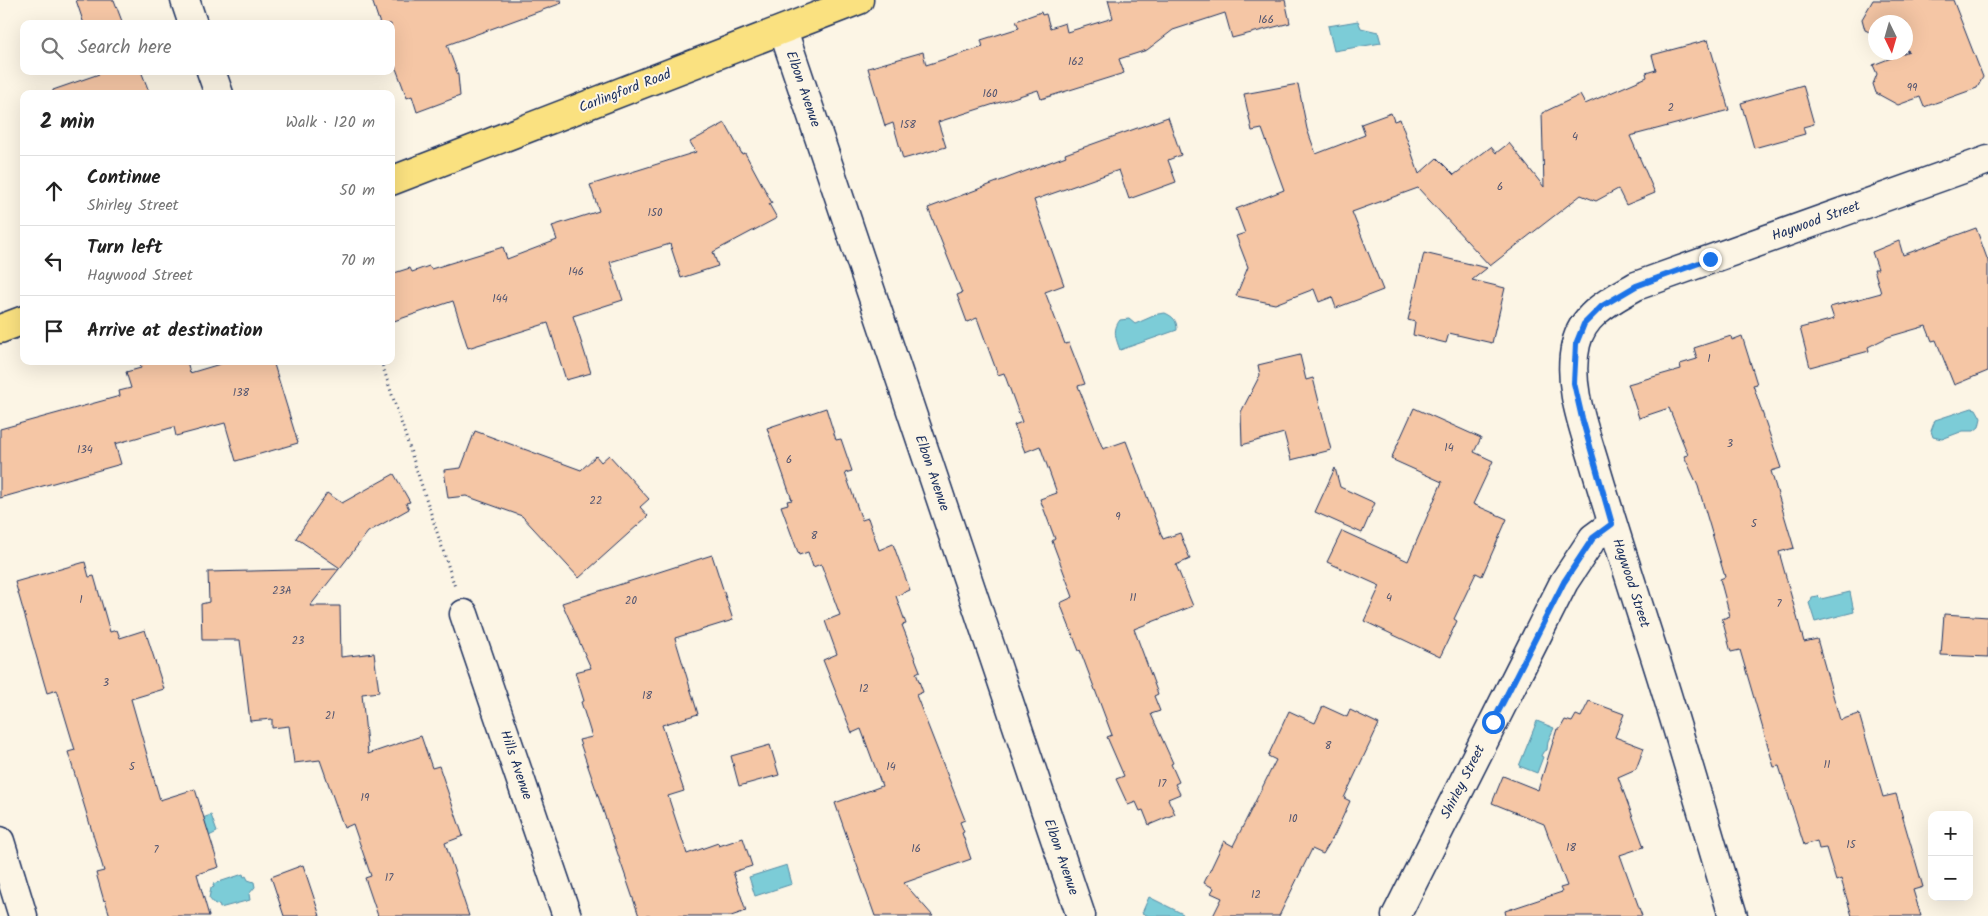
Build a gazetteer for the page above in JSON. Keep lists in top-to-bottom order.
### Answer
{
  "streets": {
    "main road": ["Carlingford Road"],
    "street": [
      "Elbon Avenue",
      "Haywood Street",
      "Hills Avenue",
      "Shirley Street"
    ]
  },
  "crossings": [
    ["Elbon Avenue", "Carlingford Road"],
    ["Haywood Street", "Shirley Street"]
  ],
  "house_numbers": [
    "166",
    "162",
    "99",
    "160",
    "2",
    "158",
    "4",
    "6",
    "150",
    "146",
    "144",
    "1",
    "138",
    "3",
    "14",
    "134",
    "6",
    "22",
    "9",
    "5",
    "8",
    "23A",
    "11",
    "4",
    "1",
    "20",
    "7",
    "23",
    "3",
    "12",
    "18",
    "21",
    "8",
    "11",
    "5",
    "14",
    "17",
    "19",
    "10",
    "15",
    "18",
    "16",
    "7",
    "17",
    "12"
  ],
  "north": "bottom",
  "page": {
    "search": "Search here",
    "heading": ["2 min", "Walk · 120 m"],
    "list": [
      ["Continue", "Shirley Street", "50 m"],
      ["Turn left", "Haywood Street", "70 m"],
      "Arrive at destination"
    ],
    "map_buttons": ["+", "−"]
  }
}
